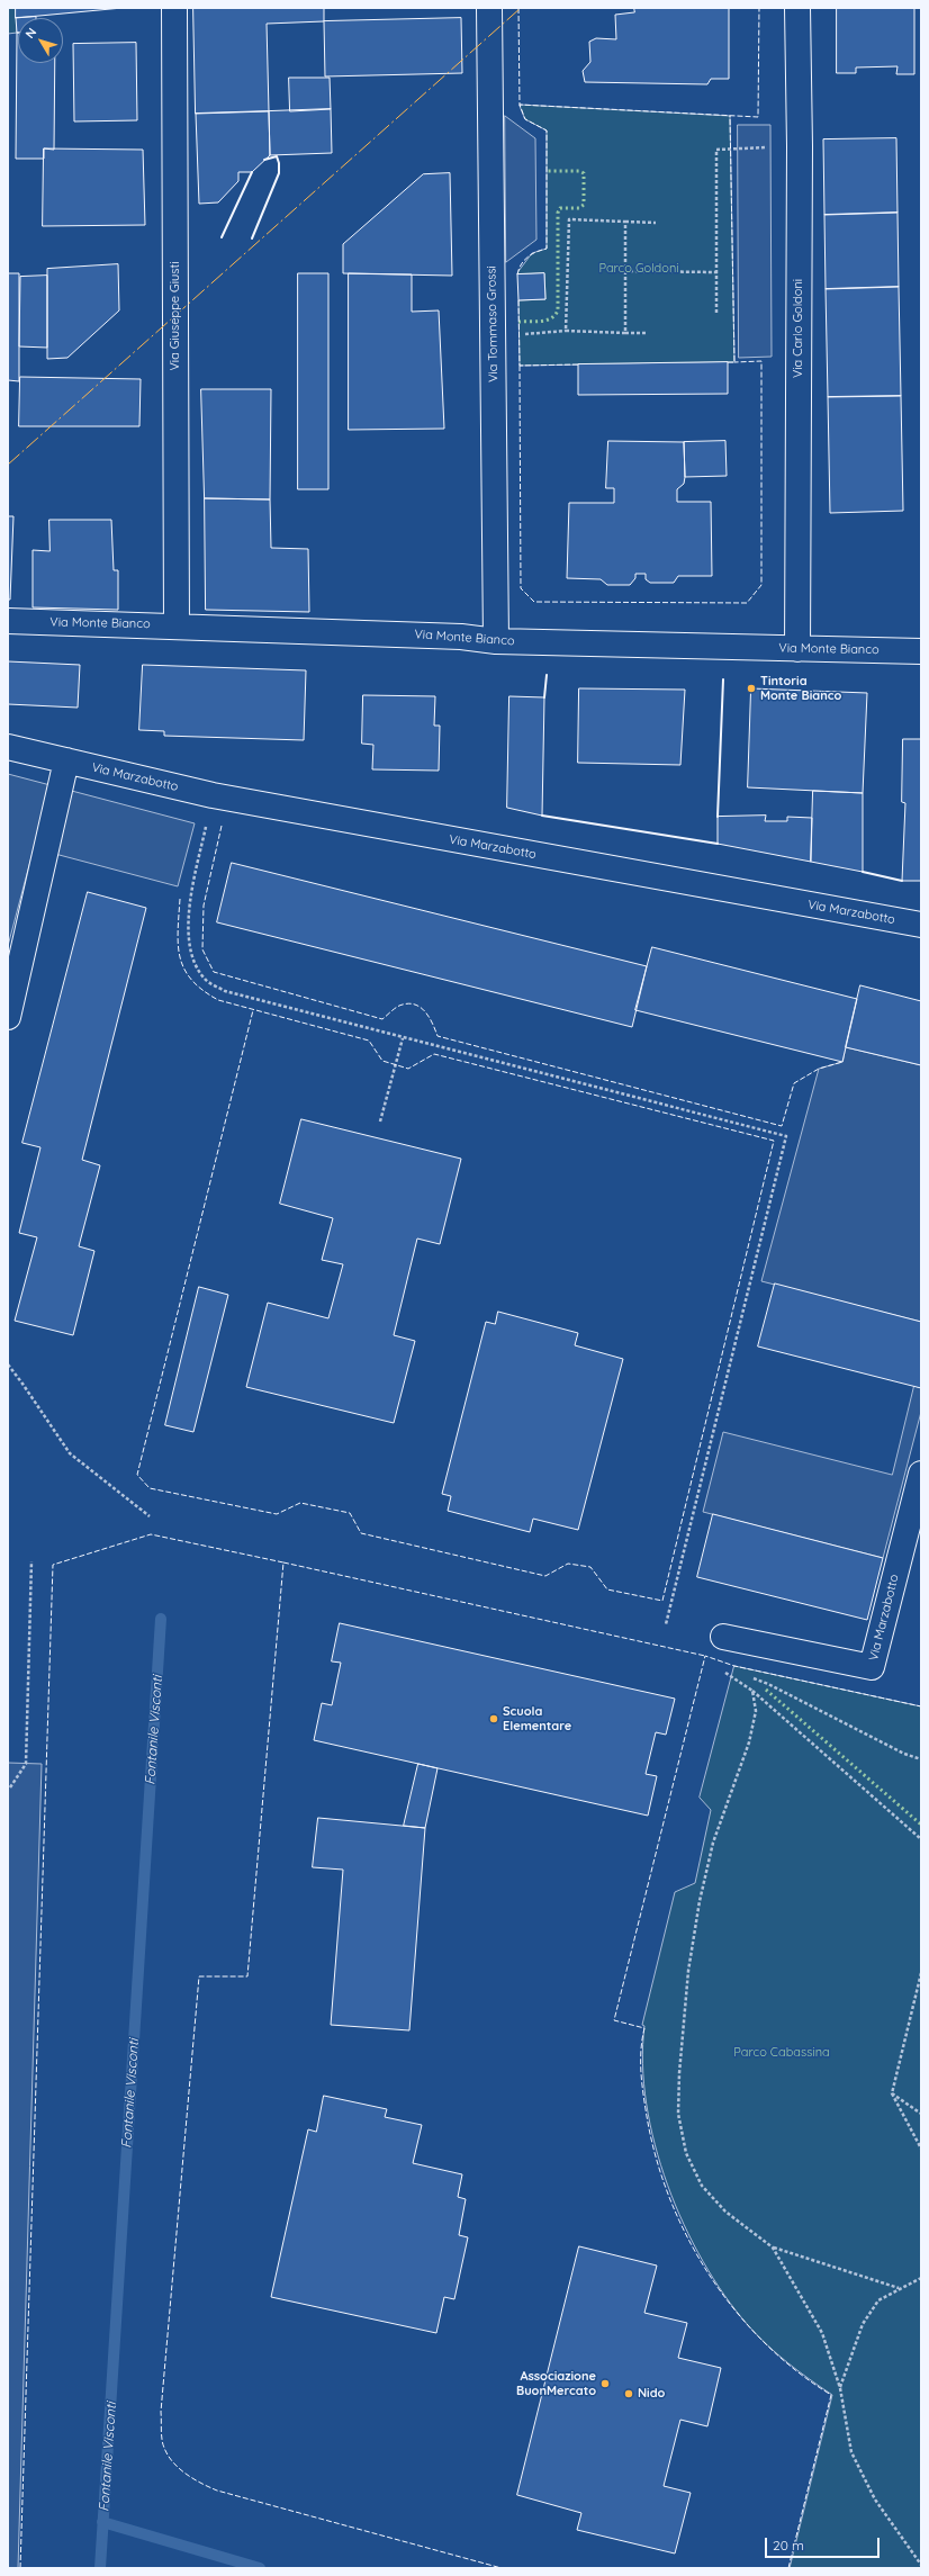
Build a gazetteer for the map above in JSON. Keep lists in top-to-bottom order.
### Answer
{
  "streets": {
    "street": [
      "Via Giuseppe Giusti",
      "Via Tommaso Grossi",
      "Via Carlo Goldoni",
      "Via Monte Bianco",
      "Via Marzabotto"
    ]
  },
  "crossings": [
    ["Via Giuseppe Giusti", "Via Monte Bianco"],
    ["Via Tommaso Grossi", "Via Monte Bianco"],
    ["Via Carlo Goldoni", "Via Monte Bianco"]
  ],
  "water": ["Fontanile Visconti"],
  "parks": ["Parco Goldoni", "Parco Cabassina"],
  "places": [
    "Tintoria Monte Bianco",
    "Scuola Elementare",
    "Associazione BuonMercato",
    "Nido"
  ],
  "scale_bar": "20 m",
  "north": "top left"
}
